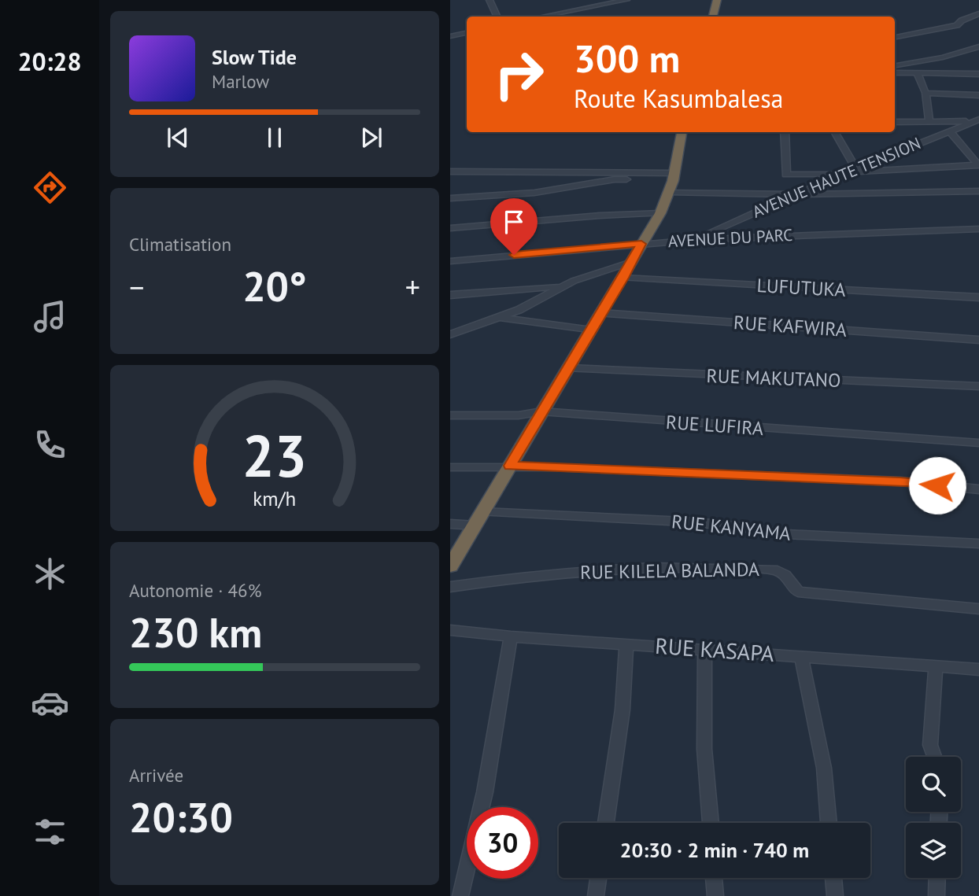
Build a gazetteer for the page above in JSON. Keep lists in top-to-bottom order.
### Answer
{
  "streets": {
    "street": [
      "AVENUE HAUTE TENSION",
      "AVENUE DU PARC",
      "LUFUTUKA",
      "RUE KAFWIRA",
      "RUE MAKUTANO",
      "RUE LUFIRA",
      "RUE KANYAMA",
      "RUE KILELA BALANDA",
      "RUE KASAPA"
    ]
  },
  "crossings": [
    ["AVENUE HAUTE TENSION", "AVENUE DU PARC"]
  ],
  "page": {
    "tabs": "20:28",
    "turn": ["300 m", "Route Kasumbalesa"],
    "song": ["Slow Tide", "Marlow"],
    "tile": [
      "Climatisation",
      ["Autonomie · 46%", "230 km"],
      ["Arrivée", "20:30"]
    ],
    "heat": ["−", "20°", "+"],
    "limit": "30",
    "trip": "20:30 · 2 min · 740 m",
    "gauge": ["23", "km/h"]
  }
}
